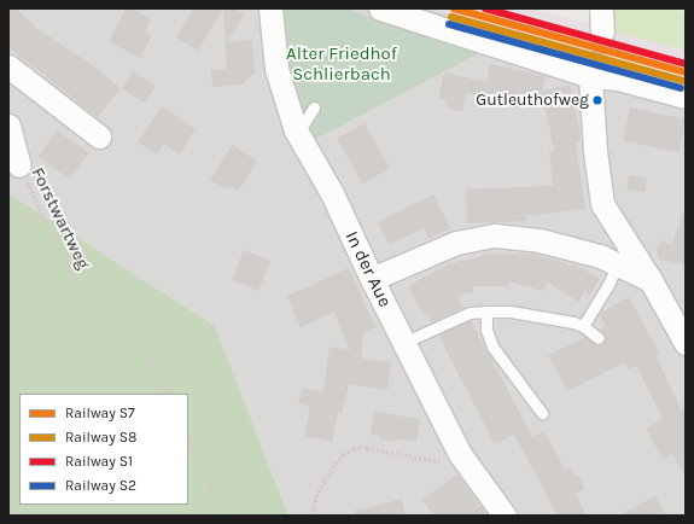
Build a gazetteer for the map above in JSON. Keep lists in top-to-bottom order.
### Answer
{
  "streets": {
    "street": ["In der Aue"],
    "path": ["Forstwartweg"]
  },
  "parks": ["Alter Friedhof Schlierbach"],
  "places": ["Gutleuthofweg"],
  "lines": [
    "rail line S7",
    "rail line S1",
    "rail line S8",
    "rail line S2"
  ],
  "legend": [
    "Railway S7",
    "Railway S8",
    "Railway S1",
    "Railway S2"
  ]
}
